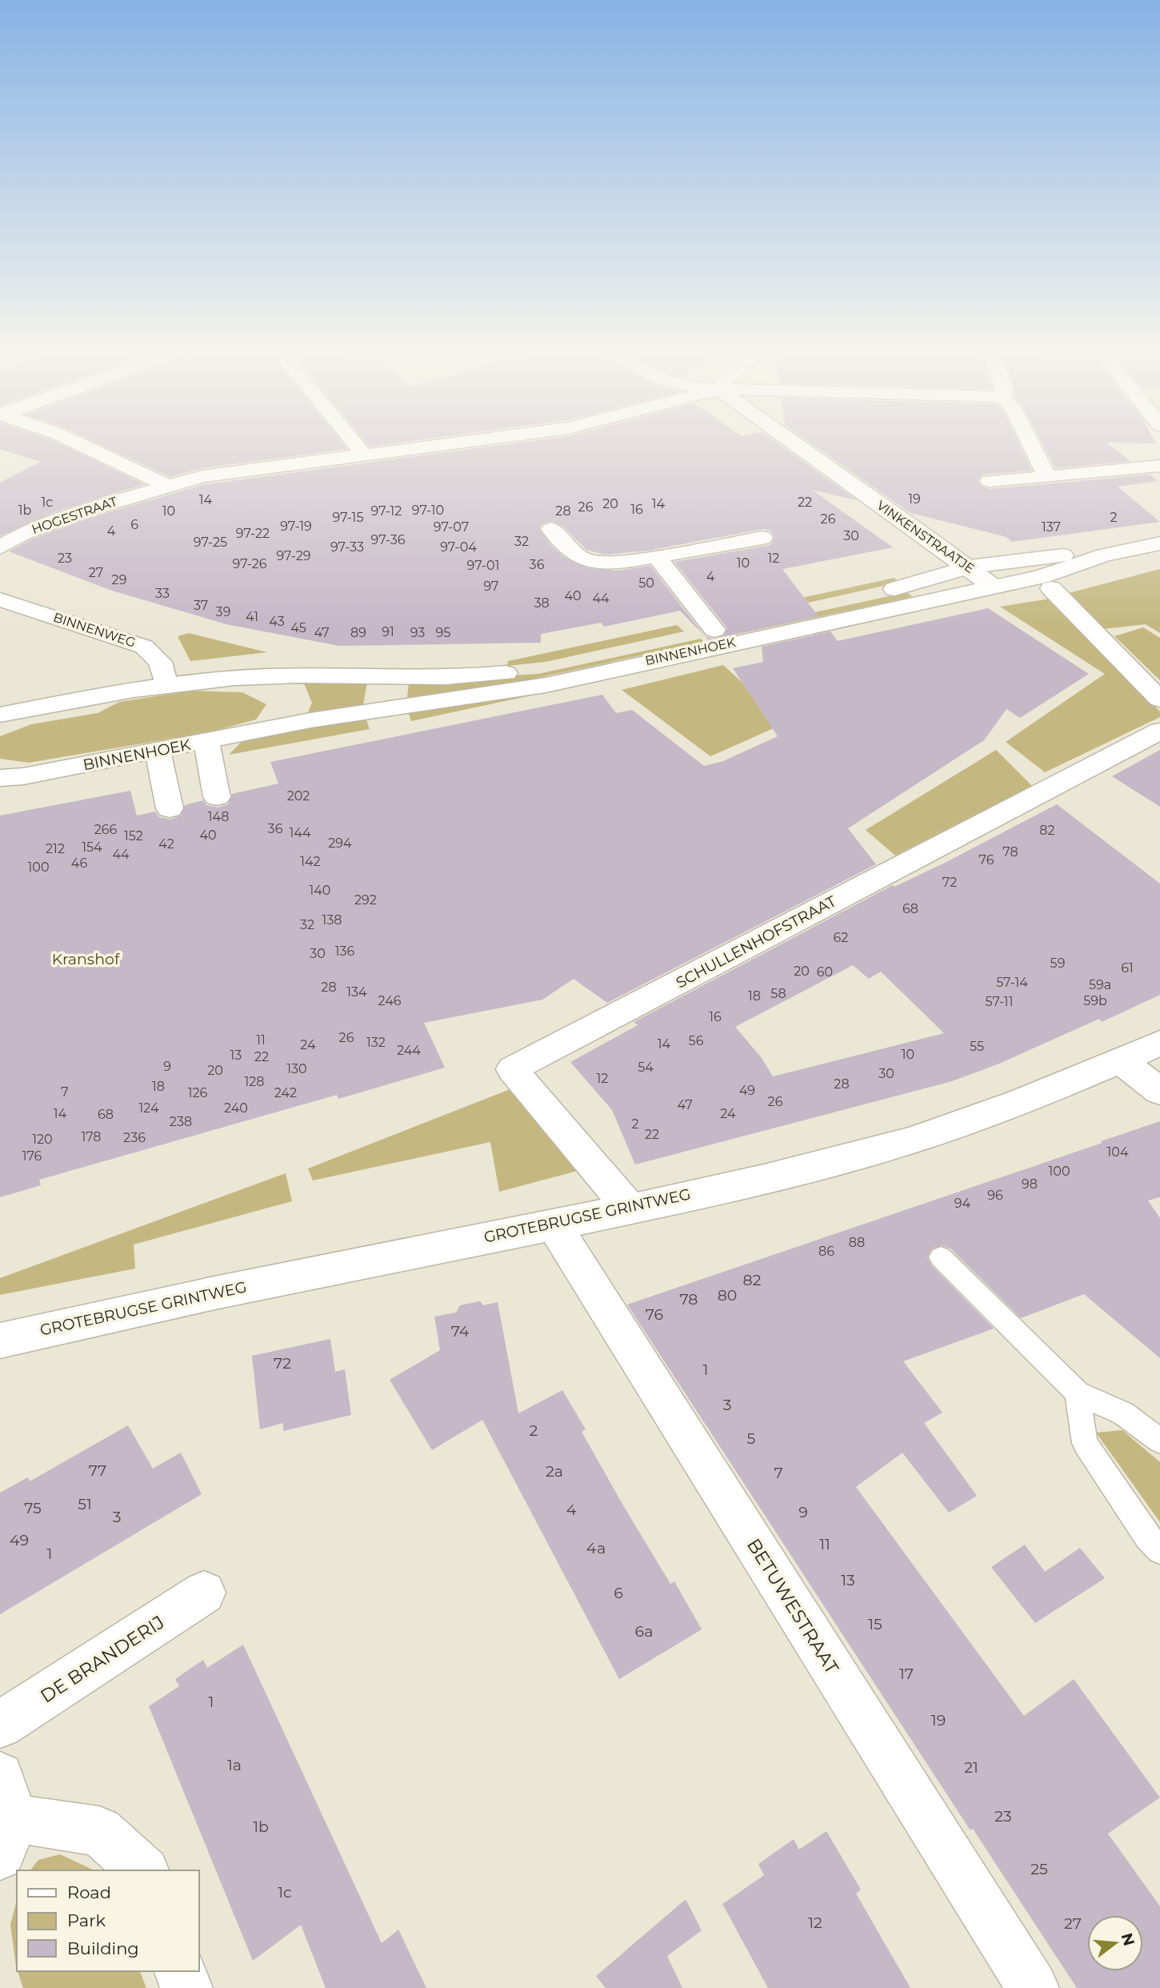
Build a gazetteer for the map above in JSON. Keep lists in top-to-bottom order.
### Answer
{
  "streets": {
    "street": [
      "HOGESTRAAT",
      "VINKENSTRAATJE",
      "BINNENWEG",
      "BINNENHOEK",
      "SCHULLENHOFSTRAAT",
      "GROTEBRUGSE GRINTWEG",
      "BETUWESTRAAT",
      "DE BRANDERIJ"
    ]
  },
  "crossings": [
    ["VINKENSTRAATJE", "BINNENHOEK"],
    ["BINNENWEG", "BINNENHOEK"],
    ["SCHULLENHOFSTRAAT", "GROTEBRUGSE GRINTWEG"],
    ["GROTEBRUGSE GRINTWEG", "BETUWESTRAAT"]
  ],
  "parks": ["Kranshof"],
  "house_numbers": [
    "19",
    "14",
    "1c",
    "22",
    "20",
    "14",
    "26",
    "16",
    "1b",
    "97-10",
    "10",
    "97-12",
    "28",
    "97-15",
    "2",
    "26",
    "6",
    "97-19",
    "97-07",
    "137",
    "4",
    "97-22",
    "30",
    "97-36",
    "32",
    "97-25",
    "97-33",
    "97-04",
    "97-29",
    "23",
    "12",
    "10",
    "97-26",
    "36",
    "97-01",
    "27",
    "4",
    "29",
    "50",
    "97",
    "33",
    "40",
    "44",
    "38",
    "37",
    "39",
    "41",
    "43",
    "45",
    "91",
    "47",
    "89",
    "93",
    "95",
    "202",
    "148",
    "36",
    "266",
    "82",
    "144",
    "40",
    "152",
    "294",
    "42",
    "154",
    "212",
    "78",
    "44",
    "76",
    "142",
    "46",
    "100",
    "72",
    "140",
    "292",
    "68",
    "138",
    "32",
    "62",
    "136",
    "30",
    "59",
    "61",
    "20",
    "60",
    "57-14",
    "59a",
    "28",
    "134",
    "58",
    "18",
    "246",
    "59b",
    "57-11",
    "16",
    "26",
    "11",
    "56",
    "132",
    "14",
    "24",
    "55",
    "244",
    "10",
    "13",
    "22",
    "9",
    "54",
    "130",
    "20",
    "30",
    "12",
    "128",
    "28",
    "18",
    "49",
    "7",
    "126",
    "242",
    "26",
    "47",
    "124",
    "240",
    "14",
    "24",
    "68",
    "238",
    "2",
    "22",
    "178",
    "236",
    "120",
    "104",
    "176",
    "100",
    "98",
    "96",
    "94",
    "88",
    "86",
    "82",
    "80",
    "78",
    "76",
    "74",
    "72",
    "1",
    "3",
    "2",
    "5",
    "77",
    "2a",
    "7",
    "51",
    "75",
    "4",
    "9",
    "3",
    "49",
    "11",
    "4a",
    "1",
    "13",
    "6",
    "15",
    "6a",
    "17",
    "1",
    "19",
    "1a",
    "21",
    "23",
    "1b",
    "25",
    "1c",
    "12",
    "27"
  ],
  "legend": ["Road", "Park", "Building"],
  "north": "right"
}
